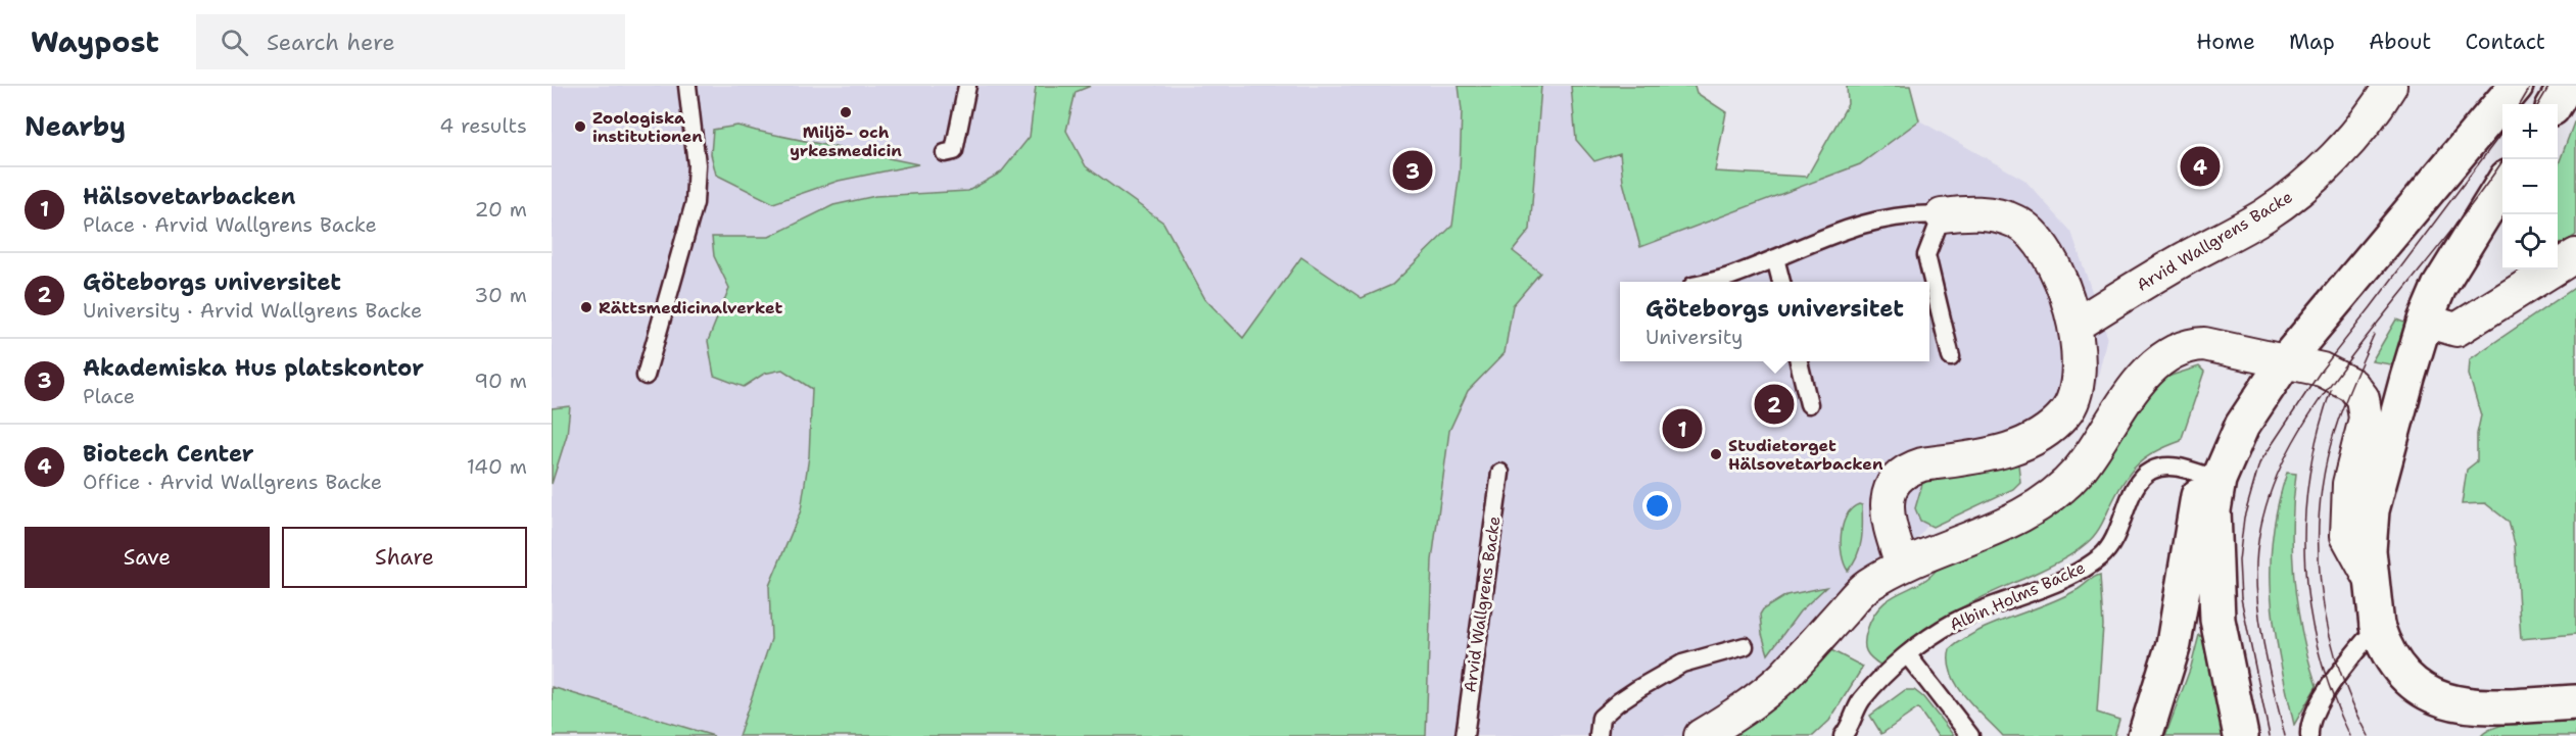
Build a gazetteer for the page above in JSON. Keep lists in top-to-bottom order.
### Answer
{
  "streets": {
    "street": ["Arvid Wallgrens Backe"],
    "lane": ["Albin Holms Backe"]
  },
  "places": [
    "Miljö- och yrkesmedicin",
    "Zoologiska institutionen",
    "Rättsmedicinalverket",
    "Studietorget Hälsovetarbacken"
  ],
  "page": {
    "header": "Waypost",
    "search": "Search here",
    "nav": [
      "Home",
      "Map",
      "About",
      "Contact"
    ],
    "heading": ["Nearby", "4 results"],
    "map_buttons": ["+", "−"],
    "pins": [
      "4",
      "3",
      "2",
      "1"
    ],
    "list": [
      {
        "mark": "1",
        "name": "Hälsovetarbacken",
        "note": "Place · Arvid Wallgrens Backe",
        "value": "20 m"
      },
      {
        "mark": "2",
        "name": "Göteborgs universitet",
        "note": "University · Arvid Wallgrens Backe",
        "value": "30 m"
      },
      {
        "mark": "3",
        "name": "Akademiska Hus platskontor",
        "note": "Place",
        "value": "90 m"
      },
      {
        "mark": "4",
        "name": "Biotech Center",
        "note": "Office · Arvid Wallgrens Backe",
        "value": "140 m"
      }
    ],
    "popup": ["Göteborgs universitet", "University"],
    "buttons": ["Save", "Share"]
  }
}
